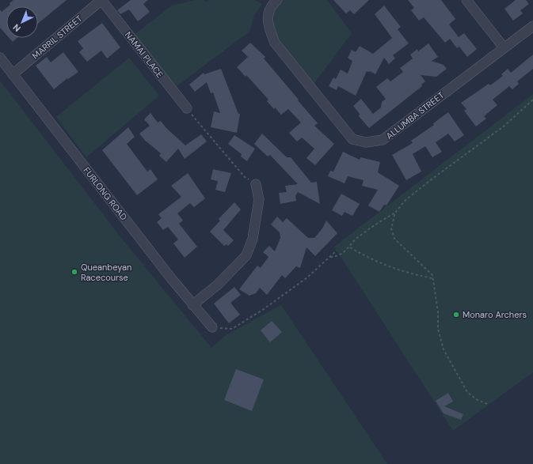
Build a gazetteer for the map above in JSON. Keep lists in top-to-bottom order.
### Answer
{
  "streets": {
    "street": [
      "MARRIL STREET",
      "NAMAI PLACE",
      "ALLUMBA STREET",
      "FURLONG ROAD"
    ]
  },
  "crossings": [
    ["MARRIL STREET", "NAMAI PLACE"],
    ["MARRIL STREET", "FURLONG ROAD"]
  ],
  "places": ["Queanbeyan Racecourse", "Monaro Archers"],
  "north": "bottom left"
}
